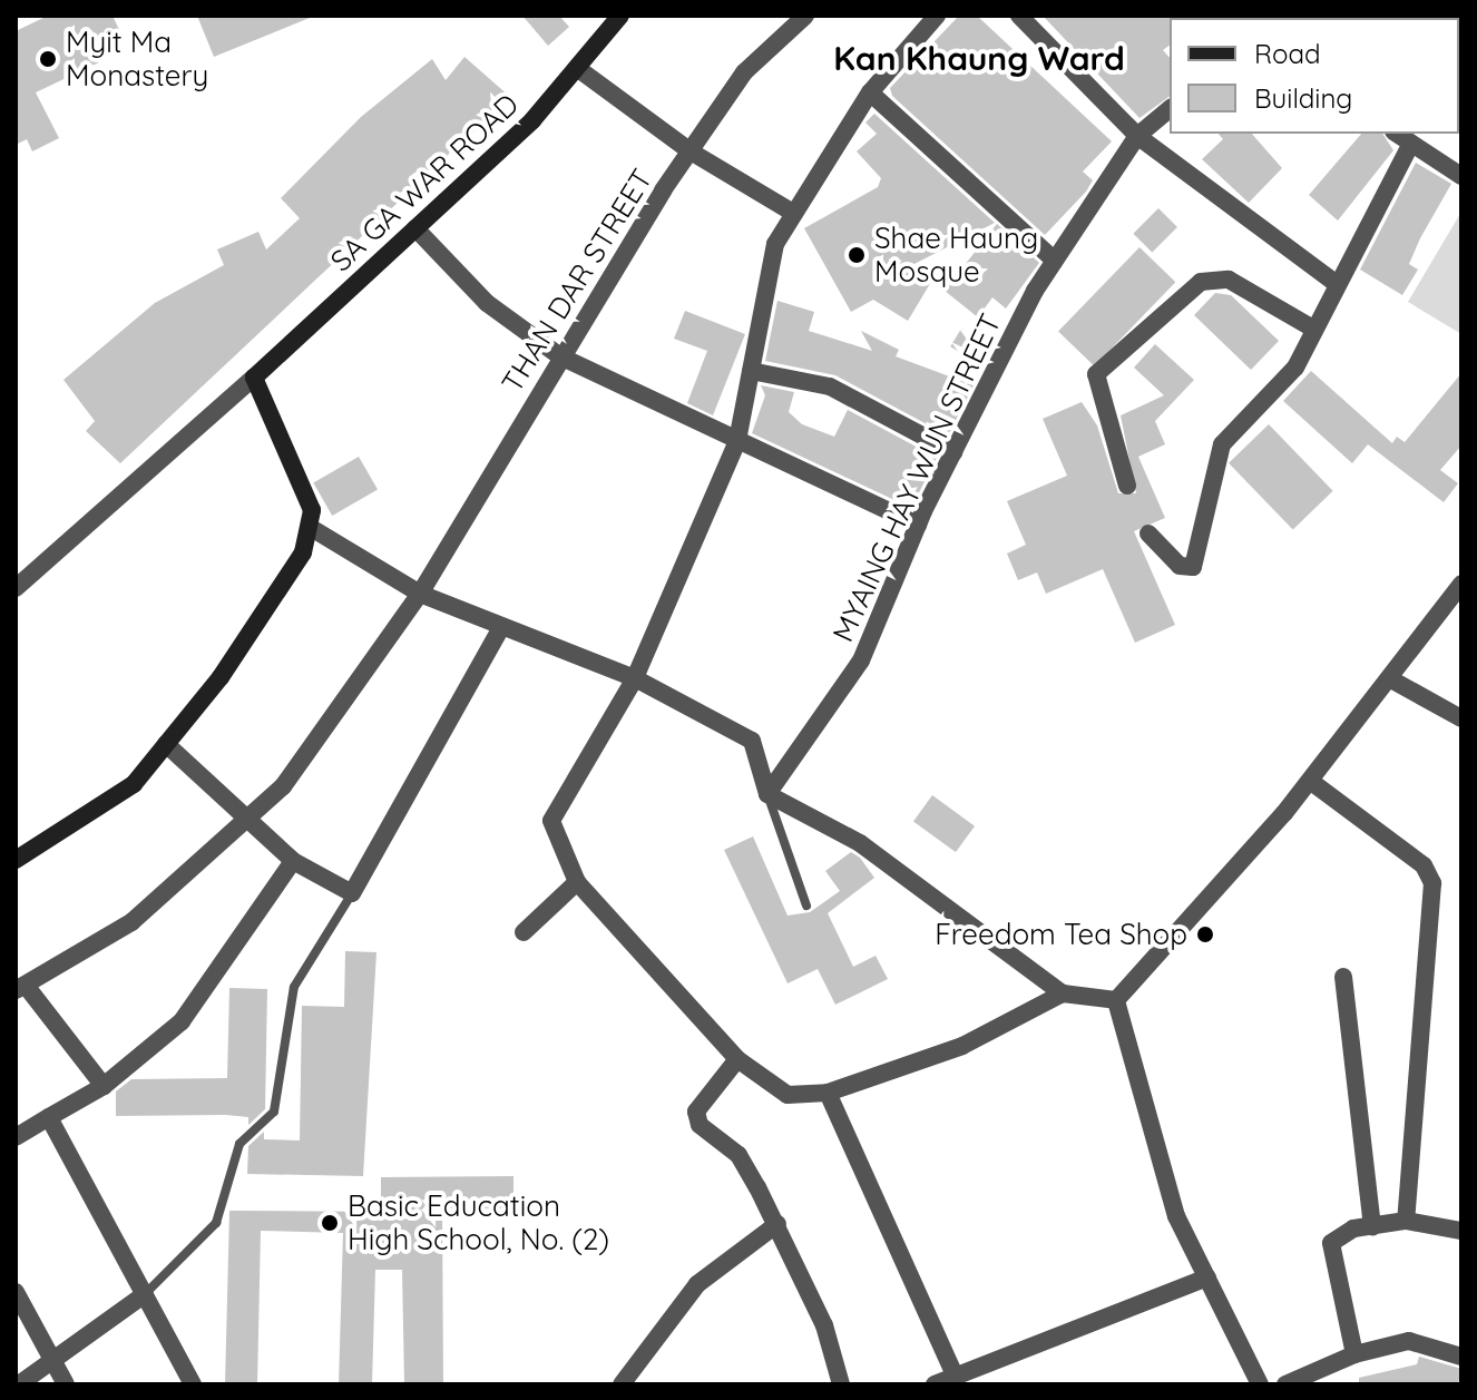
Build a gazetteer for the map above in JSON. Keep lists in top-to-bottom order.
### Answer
{
  "streets": {
    "main road": ["SA GA WAR ROAD"],
    "street": ["THAN DAR STREET", "MYAING HAY WUN STREET"]
  },
  "districts": ["Kan Khaung Ward"],
  "places": [
    "Myit Ma Monastery",
    "Shae Haung Mosque",
    "Freedom Tea Shop",
    "Basic Education High School, No. (2)"
  ],
  "legend": ["Road", "Building"]
}
